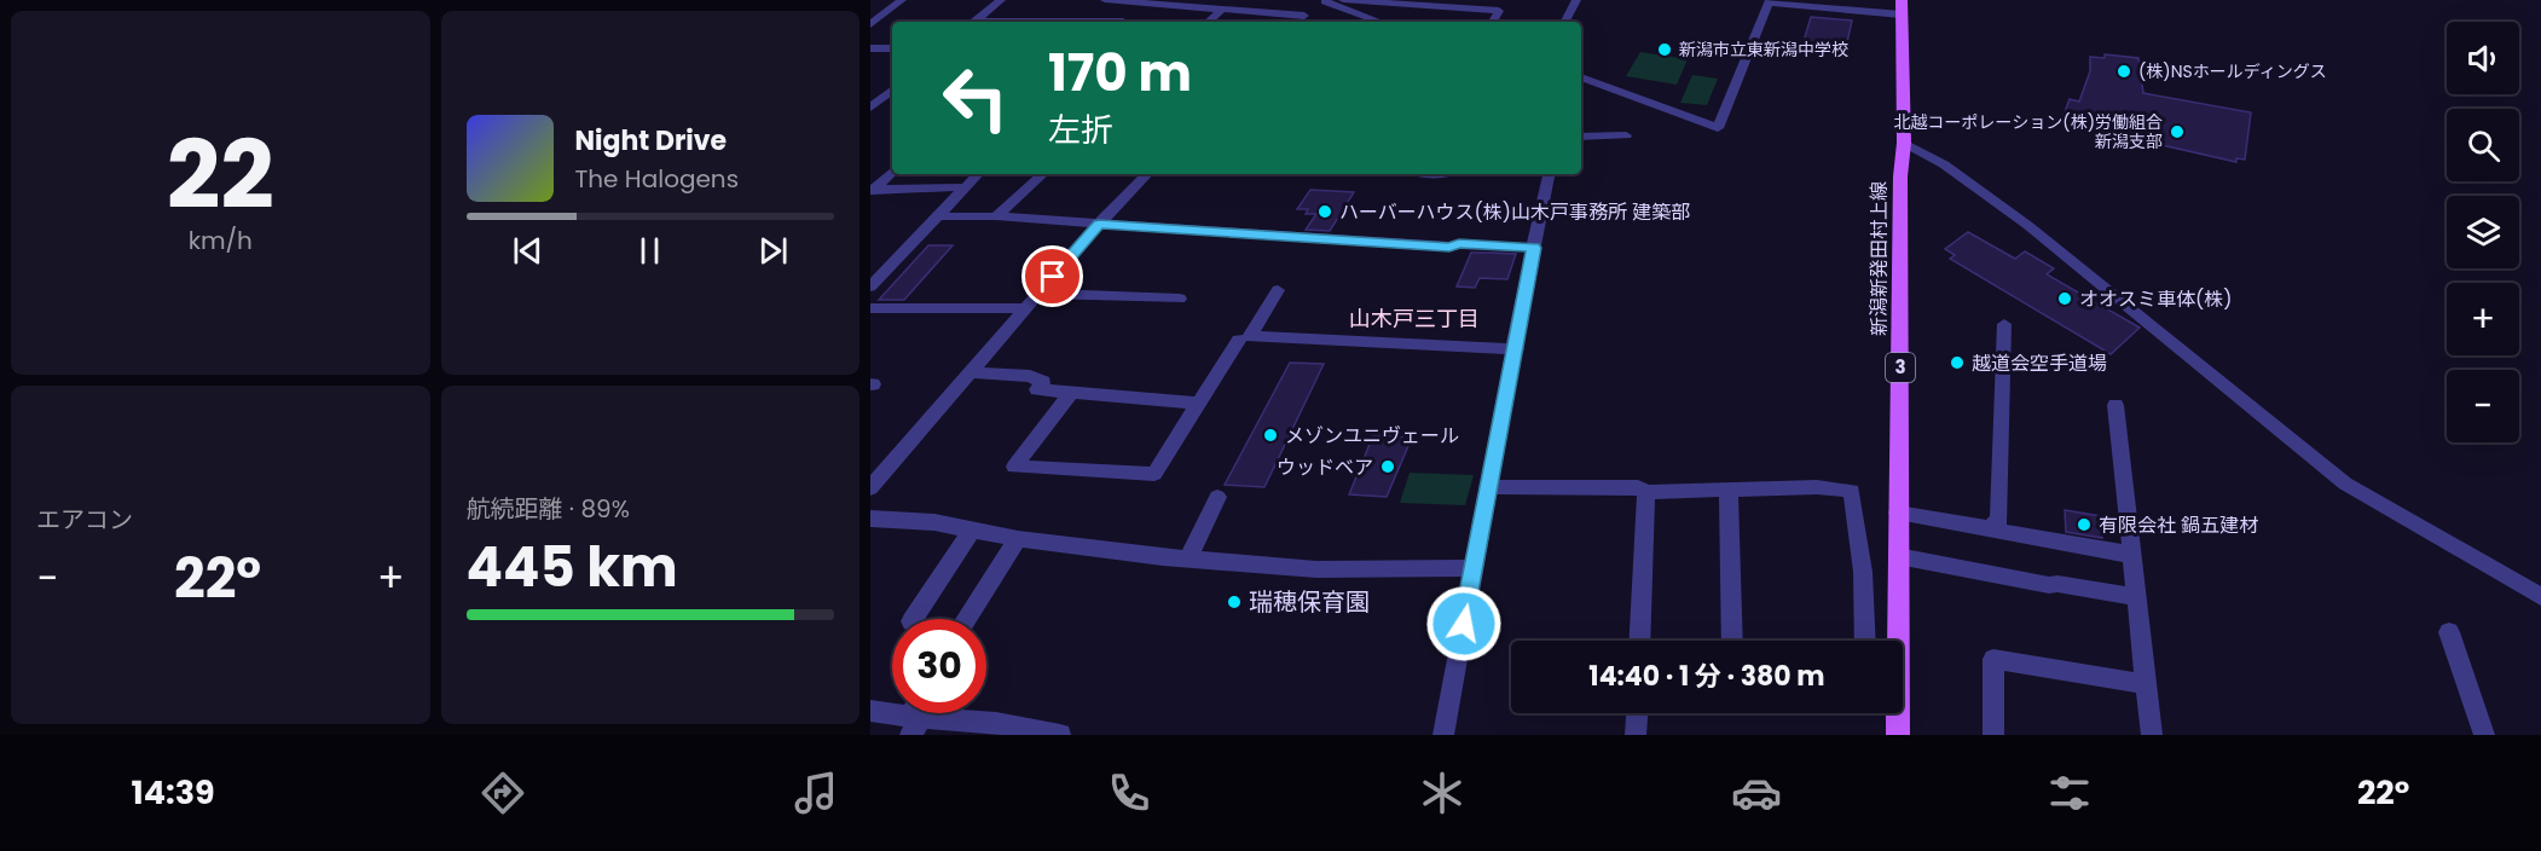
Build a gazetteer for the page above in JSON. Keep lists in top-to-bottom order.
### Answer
{
  "streets": {
    "main road": ["新潟新発田村上線", "3"]
  },
  "districts": ["山木戸三丁目"],
  "places": [
    "新潟市立東新潟中学校",
    "(株)NSホールディングス",
    "北越コーポレーション(株)労働組合 新潟支部",
    "ハーバーハウス(株)山木戸事務所 建築部",
    "オオスミ車体(株)",
    "越道会空手道場",
    "メゾンユニヴェール",
    "ウッドベア",
    "有限会社 鍋五建材",
    "瑞穂保育園"
  ],
  "page": {
    "tile": [
      ["22", "km/h"],
      "エアコン",
      ["航続距離 · 89%", "445 km"]
    ],
    "map_buttons": ["+", "−"],
    "turn": ["170 m", "左折"],
    "song": ["Night Drive", "The Halogens"],
    "heat": ["−", "22°", "+"],
    "limit": "30",
    "trip": "14:40 · 1 分 · 380 m",
    "tabs": ["14:39", "22°"]
  }
}
